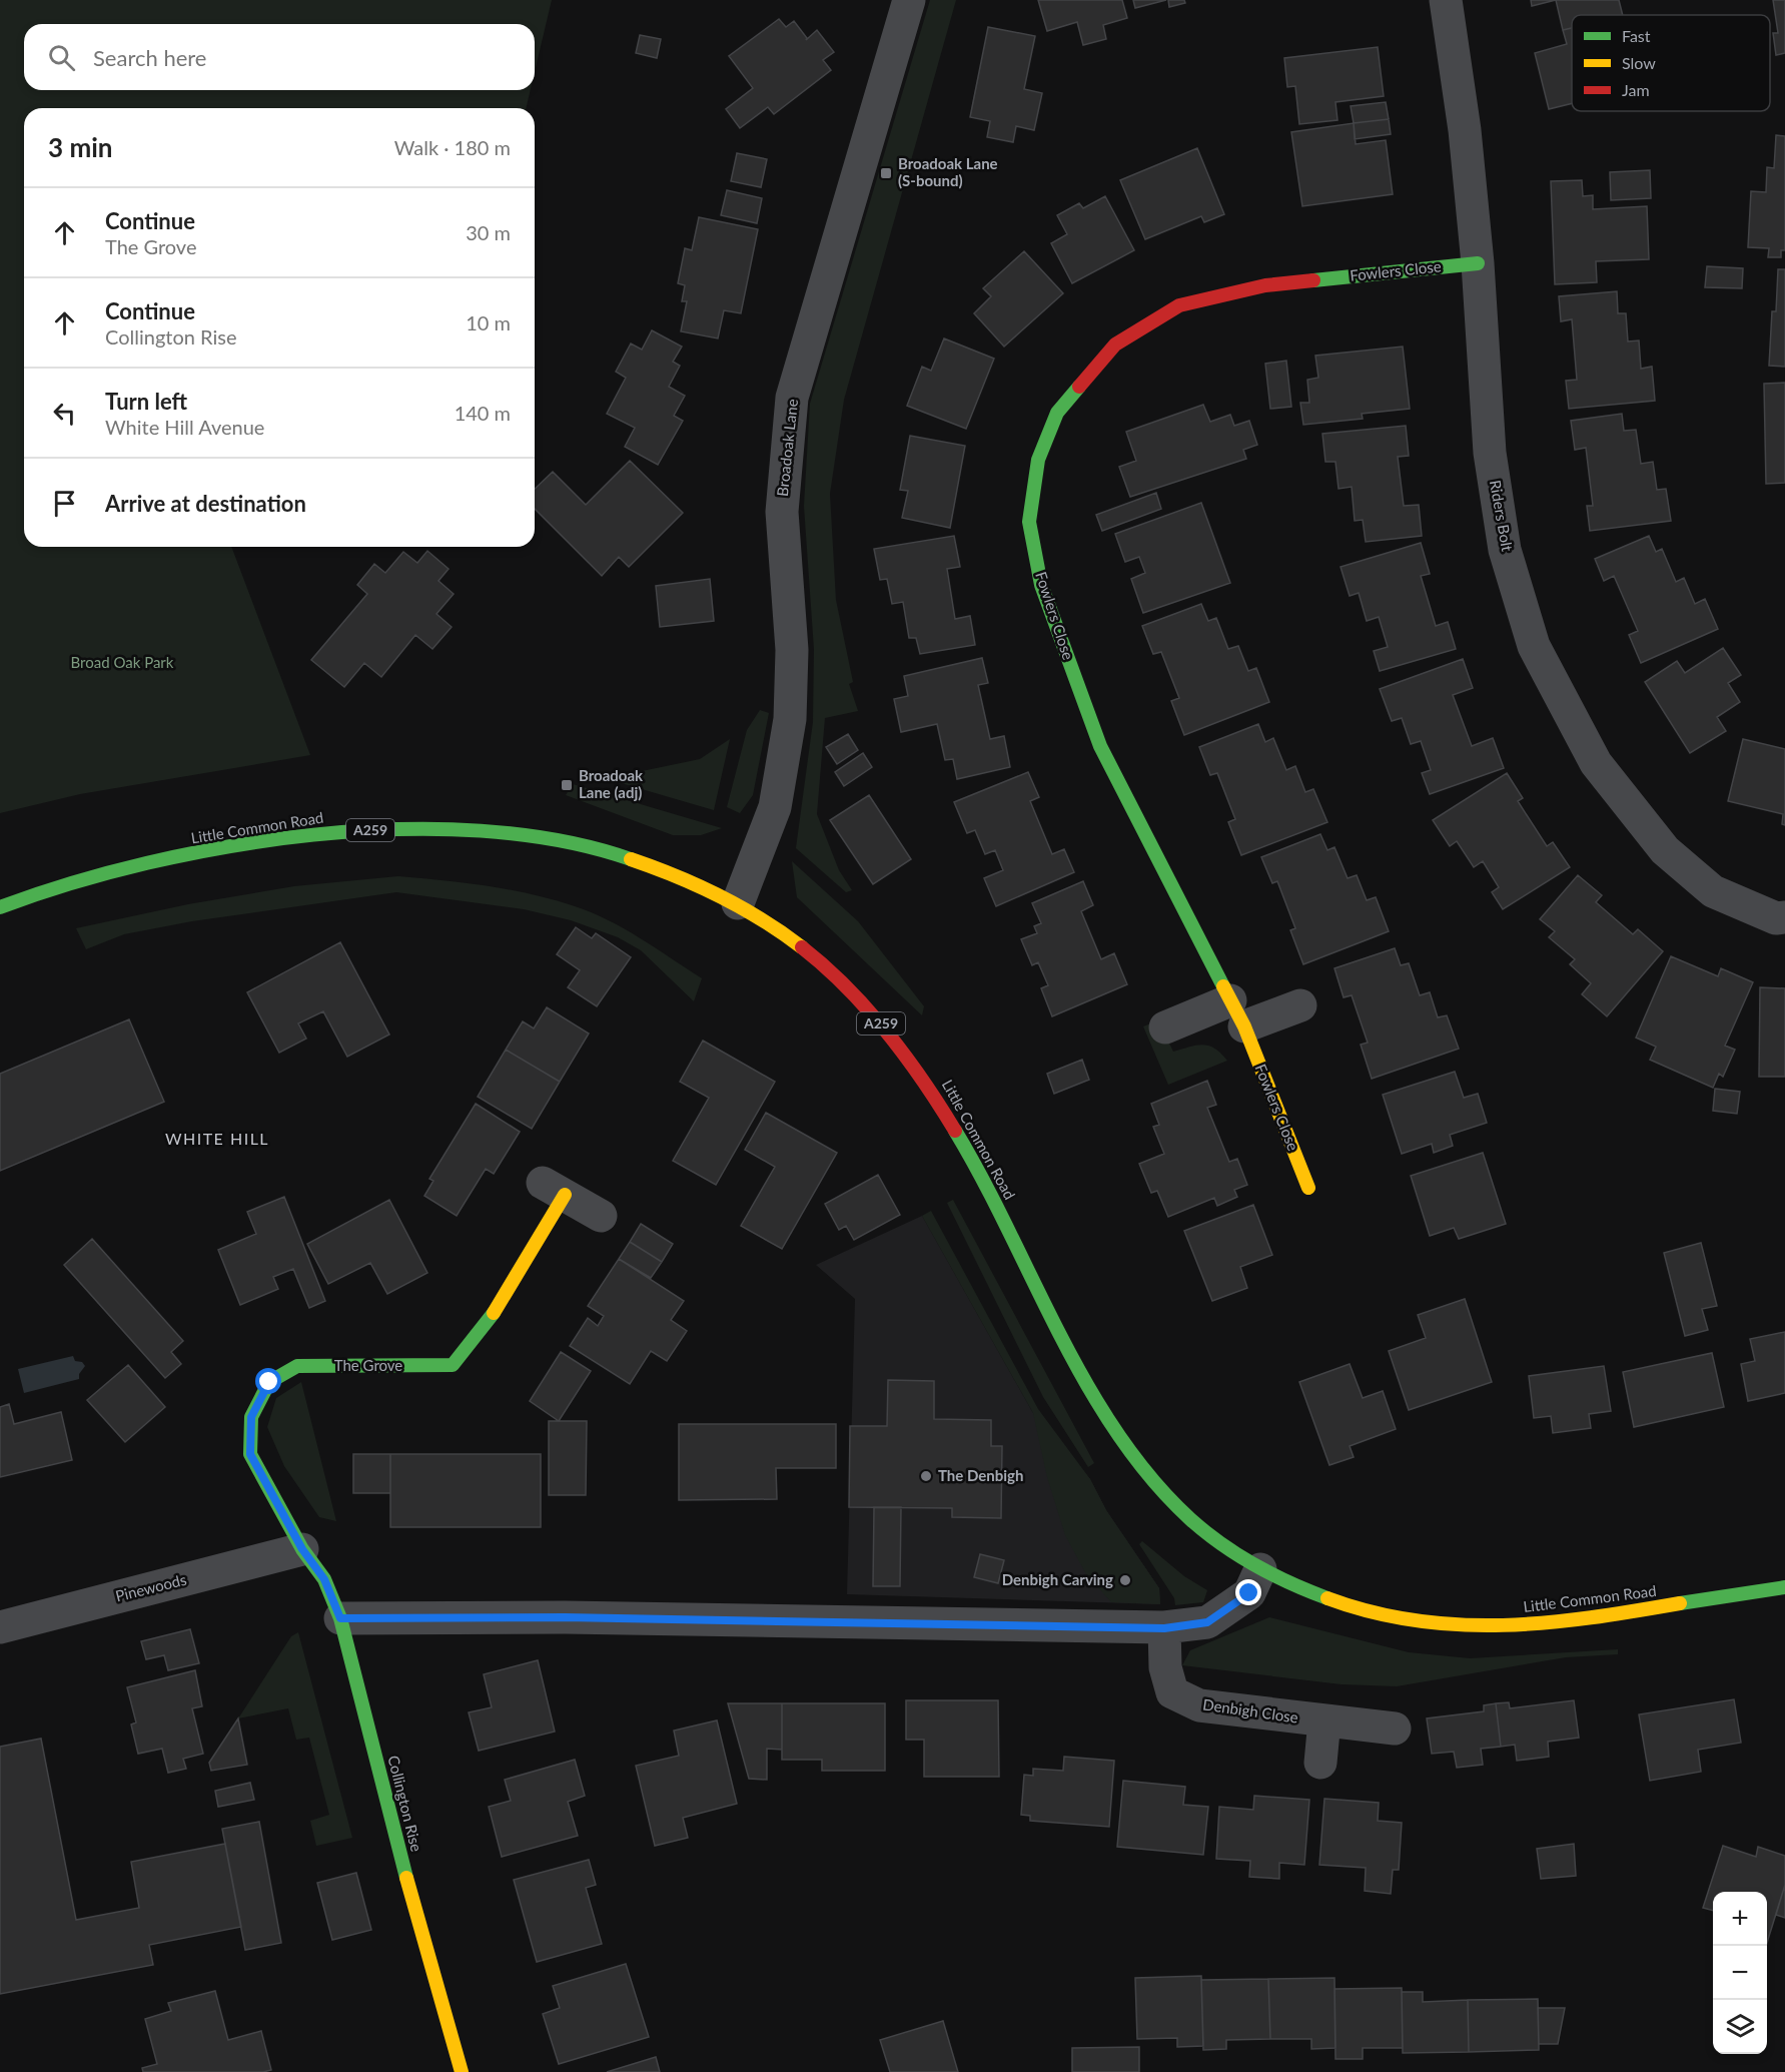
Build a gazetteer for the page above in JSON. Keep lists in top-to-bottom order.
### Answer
{
  "streets": {
    "main road": [
      "Fowlers Close",
      "Little Common Road",
      "A259",
      "The Grove",
      "Collington Rise"
    ],
    "street": [
      "Broadoak Lane",
      "Riders Bolt",
      "Pinewoods",
      "Denbigh Close"
    ]
  },
  "crossings": [
    ["Fowlers Close", "Riders Bolt"],
    ["Broadoak Lane", "Little Common Road"],
    ["The Grove", "Pinewoods"],
    ["The Grove", "Collington Rise"],
    ["Pinewoods", "Collington Rise"]
  ],
  "districts": ["WHITE HILL"],
  "parks": ["Broad Oak Park"],
  "places": {
    "transit": ["Broadoak Lane (S-bound)", "Broadoak Lane (adj)"],
    "other": ["The Denbigh", "Denbigh Carving"]
  },
  "legend": ["Fast", "Slow", "Jam"],
  "page": {
    "search": "Search here",
    "heading": ["3 min", "Walk · 180 m"],
    "list": [
      ["Continue", "The Grove", "30 m"],
      ["Continue", "Collington Rise", "10 m"],
      ["Turn left", "White Hill Avenue", "140 m"],
      "Arrive at destination"
    ],
    "map_buttons": ["+", "−"]
  }
}
